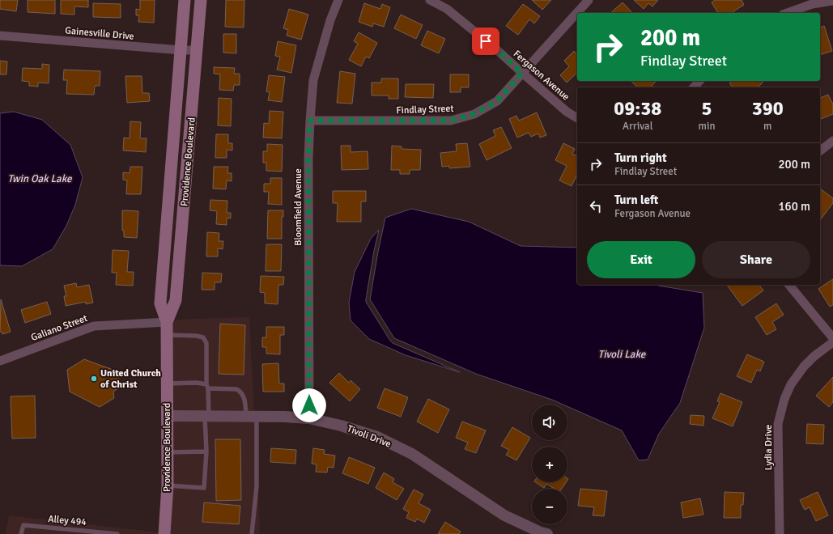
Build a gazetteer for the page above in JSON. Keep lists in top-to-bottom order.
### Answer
{
  "streets": {
    "main road": ["Providence Boulevard"],
    "street": [
      "Gainesville Drive",
      "Fergason Avenue",
      "Findlay Street",
      "Bloomfield Avenue",
      "Galiano Street",
      "Tivoli Drive",
      "Lydia Drive"
    ],
    "lane": ["Alley 494"]
  },
  "crossings": [
    ["Gainesville Drive", "Providence Boulevard"],
    ["Fergason Avenue", "Findlay Street"],
    ["Findlay Street", "Bloomfield Avenue"],
    ["Providence Boulevard", "Galiano Street"],
    ["Providence Boulevard", "Tivoli Drive"],
    ["Bloomfield Avenue", "Tivoli Drive"]
  ],
  "water": ["Twin Oak Lake", "Tivoli Lake"],
  "places": ["United Church of Christ"],
  "page": {
    "turn": ["200 m", "Findlay Street"],
    "eta": [
      "09:38",
      "Arrival",
      "5",
      "min",
      "390",
      "m"
    ],
    "list": [
      {
        "name": "Turn right",
        "note": "Findlay Street",
        "value": "200 m"
      },
      {
        "name": "Turn left",
        "note": "Fergason Avenue",
        "value": "160 m"
      }
    ],
    "buttons": ["Exit", "Share"],
    "map_buttons": ["+", "−"]
  }
}
